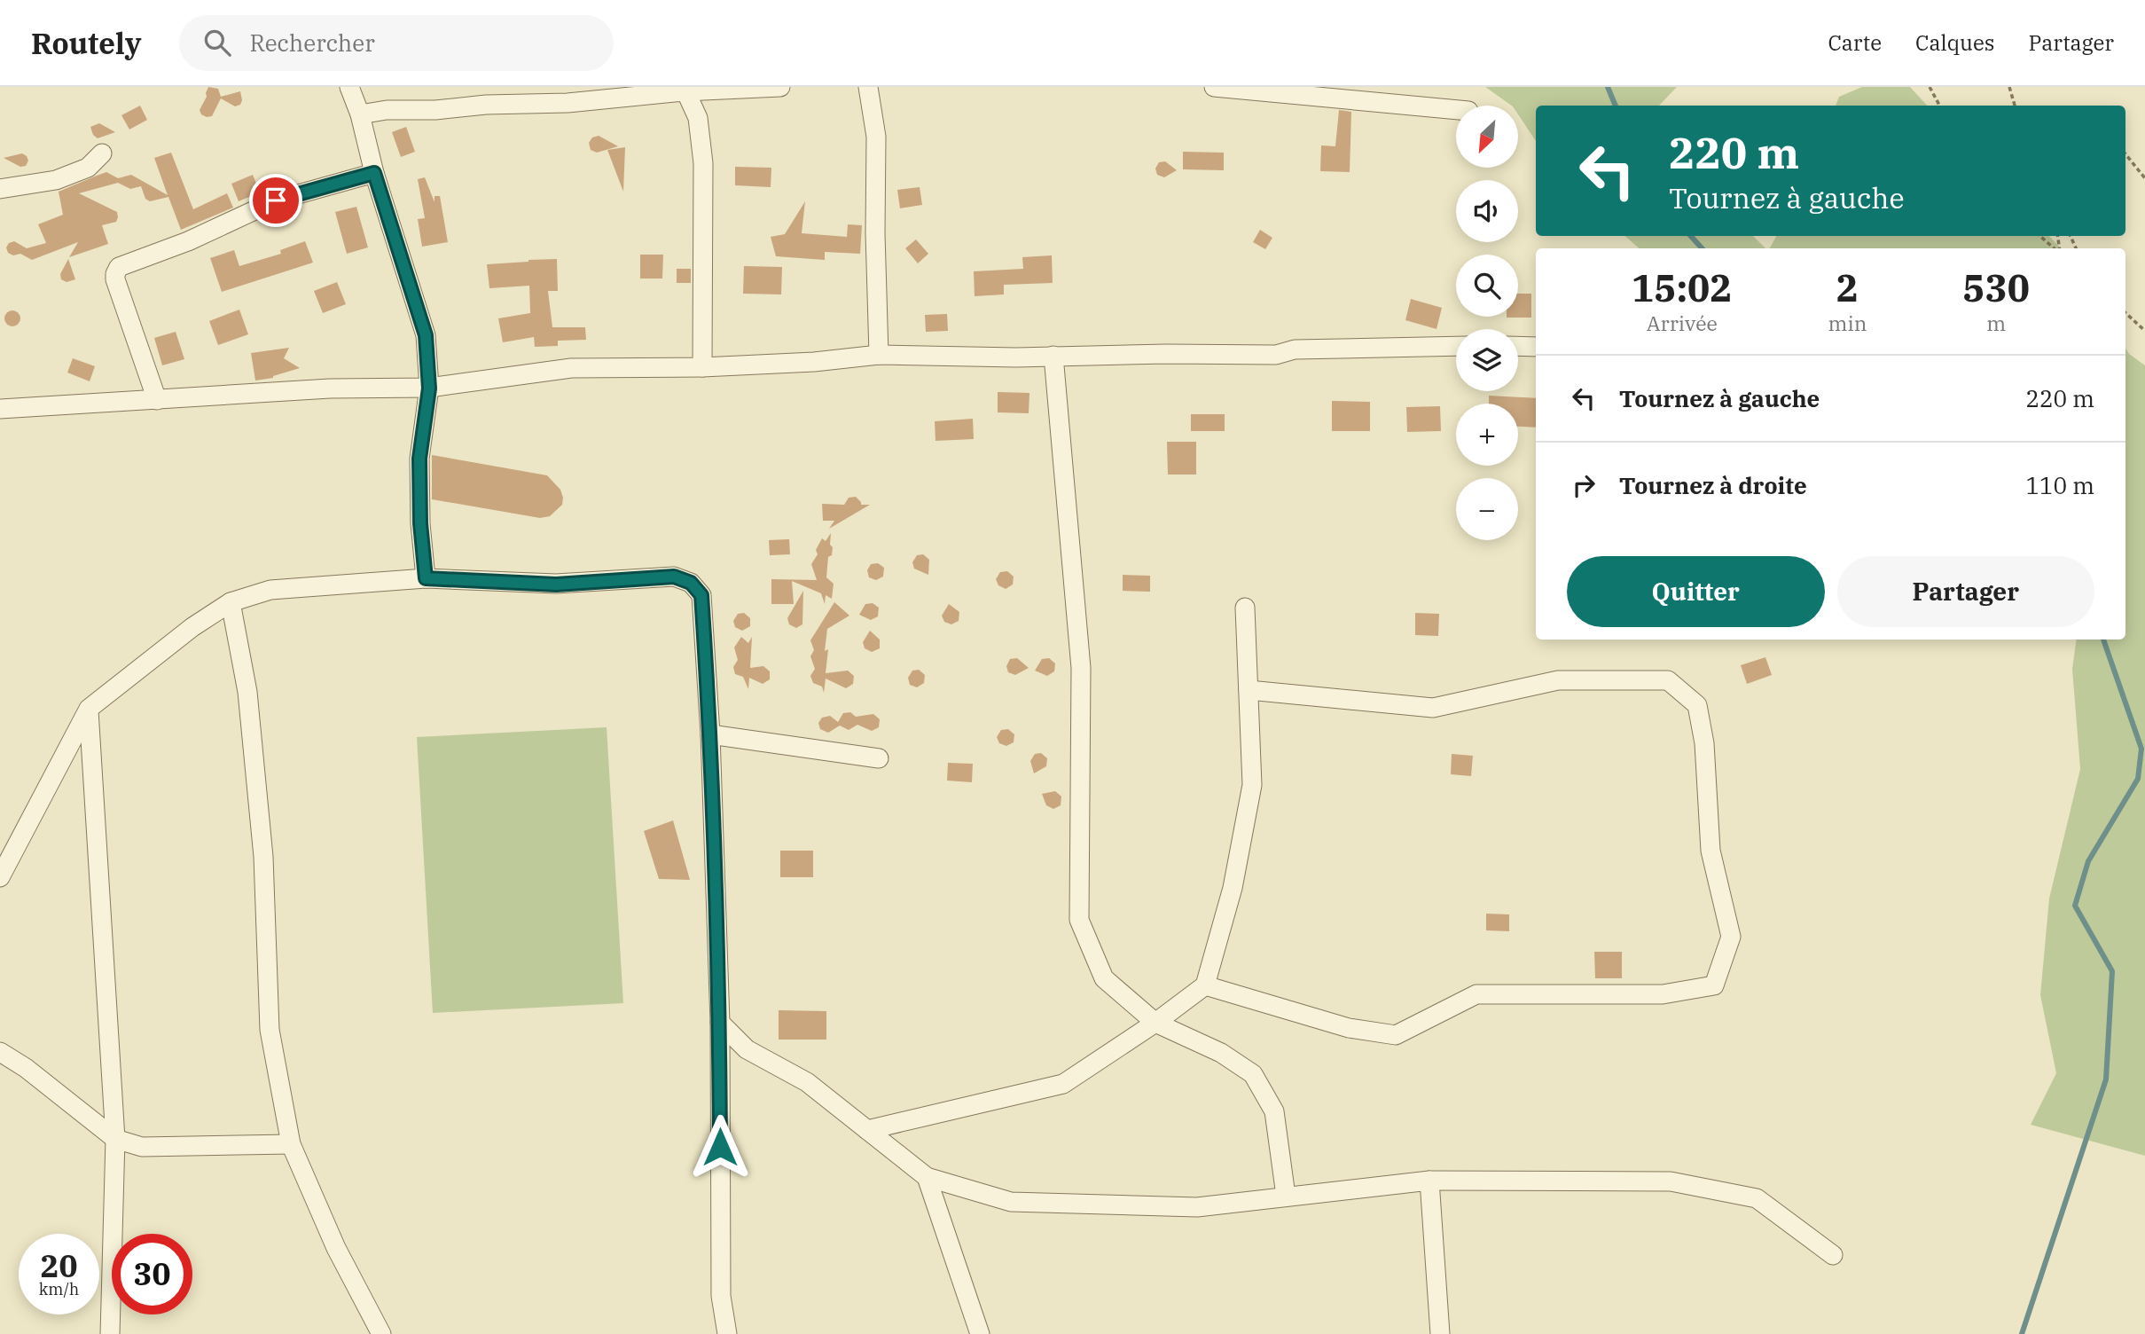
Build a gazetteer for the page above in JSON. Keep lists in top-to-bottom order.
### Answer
{
  "north": "bottom left",
  "page": {
    "header": "Routely",
    "search": "Rechercher",
    "nav": ["Carte", "Calques", "Partager"],
    "map_buttons": ["+", "−"],
    "turn": ["220 m", "Tournez à gauche"],
    "eta": [
      "15:02",
      "Arrivée",
      "2",
      "min",
      "530",
      "m"
    ],
    "list": [
      {
        "name": "Tournez à gauche",
        "value": "220 m"
      },
      {
        "name": "Tournez à droite",
        "value": "110 m"
      }
    ],
    "buttons": ["Quitter", "Partager"],
    "speed": "20 km/h",
    "limit": "30"
  }
}
